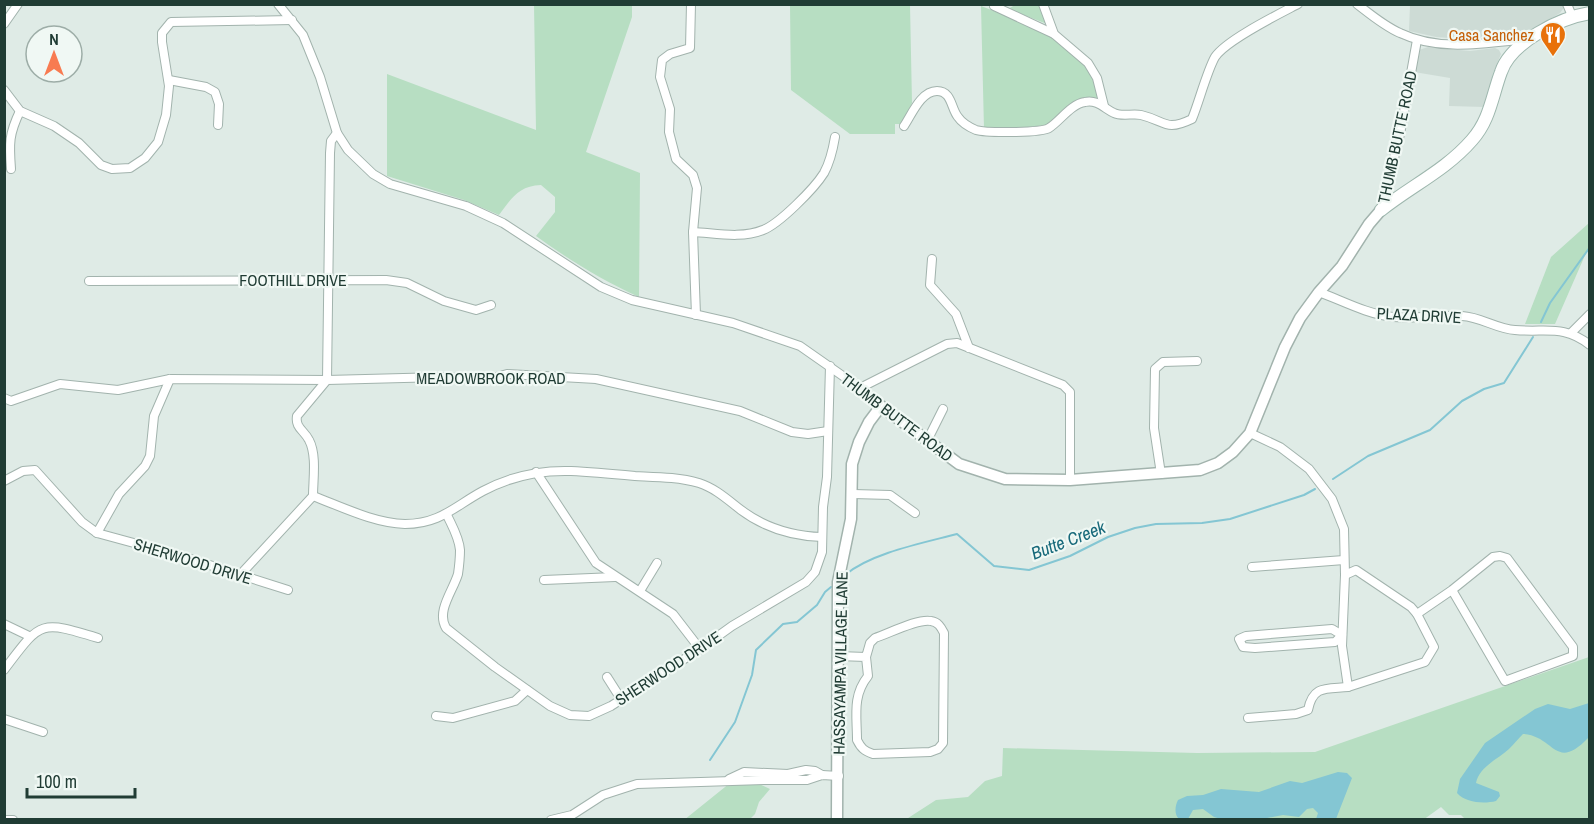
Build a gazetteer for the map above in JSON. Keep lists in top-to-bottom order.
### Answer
{
  "streets": {
    "street": [
      "THUMB BUTTE ROAD",
      "FOOTHILL DRIVE",
      "PLAZA DRIVE",
      "MEADOWBROOK ROAD",
      "SHERWOOD DRIVE",
      "HASSAYAMPA VILLAGE LANE"
    ]
  },
  "crossings": [
    ["THUMB BUTTE ROAD", "PLAZA DRIVE"],
    ["THUMB BUTTE ROAD", "SHERWOOD DRIVE"],
    ["THUMB BUTTE ROAD", "HASSAYAMPA VILLAGE LANE"],
    ["MEADOWBROOK ROAD", "SHERWOOD DRIVE"]
  ],
  "water": ["Butte Creek"],
  "places": {
    "restaurant": ["Casa Sanchez"]
  },
  "scale_bar": "100 m",
  "north": "top"
}
